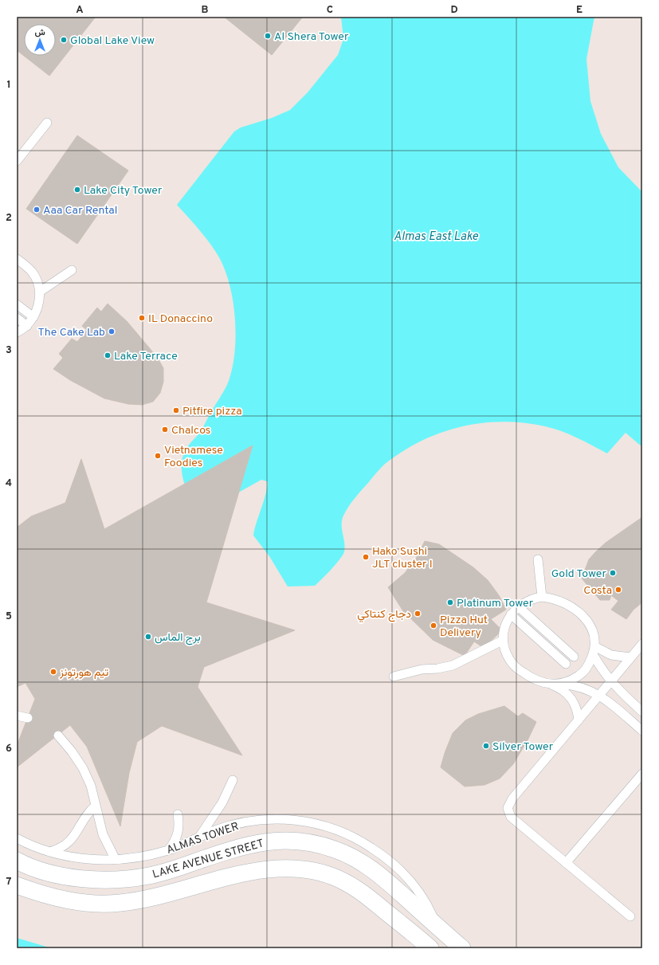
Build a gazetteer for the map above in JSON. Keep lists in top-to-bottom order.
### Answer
{
  "streets": {
    "street": ["LAKE AVENUE STREET"],
    "lane": ["ALMAS TOWER"]
  },
  "crossings": [
    ["ALMAS TOWER", "LAKE AVENUE STREET"]
  ],
  "water": ["Almas East Lake"],
  "places": [
    "Al Shera Tower",
    "Global Lake View",
    "Lake City Tower",
    "Aaa Car Rental",
    "IL Donaccino",
    "The Cake Lab",
    "Lake Terrace",
    "Pitfire pizza",
    "Chalcos",
    "Vietnamese Foodies",
    "Hako Sushi JLT cluster I",
    "Gold Tower",
    "Costa",
    "Platinum Tower",
    "دجاج كنتاكي",
    "Pizza Hut Delivery",
    "برج الماس",
    "تيم هورتونز",
    "Silver Tower"
  ],
  "north": "top",
  "grid": {
    "columns": [
      "A",
      "B",
      "C",
      "D",
      "E"
    ],
    "rows": [
      "1",
      "2",
      "3",
      "4",
      "5",
      "6",
      "7"
    ]
  }
}
